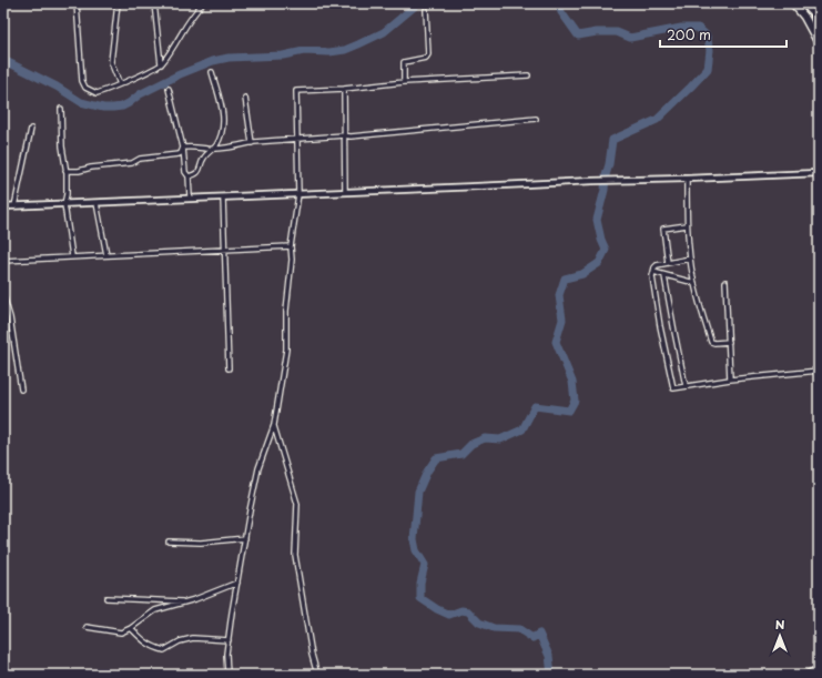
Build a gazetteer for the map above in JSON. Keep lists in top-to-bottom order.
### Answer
{
  "scale_bar": "200 m",
  "north": "top"
}
